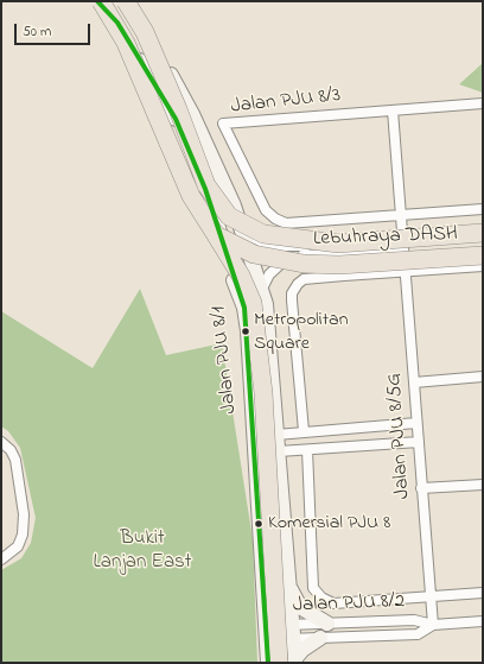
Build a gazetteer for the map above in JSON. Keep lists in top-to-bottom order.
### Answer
{
  "streets": {
    "highway": ["Lebuhraya DASH"],
    "main road": ["Jalan PJU 8/1"],
    "street": ["Jalan PJU 8/3", "Jalan PJU 8/5G", "Jalan PJU 8/2"]
  },
  "crossings": [
    ["Jalan PJU 8/1", "Jalan PJU 8/2"],
    ["Jalan PJU 8/5G", "Jalan PJU 8/2"]
  ],
  "parks": ["Bukit Lanjan East"],
  "places": ["Metropolitan Square", "Komersial PJU 8"],
  "scale_bar": "50 m"
}
